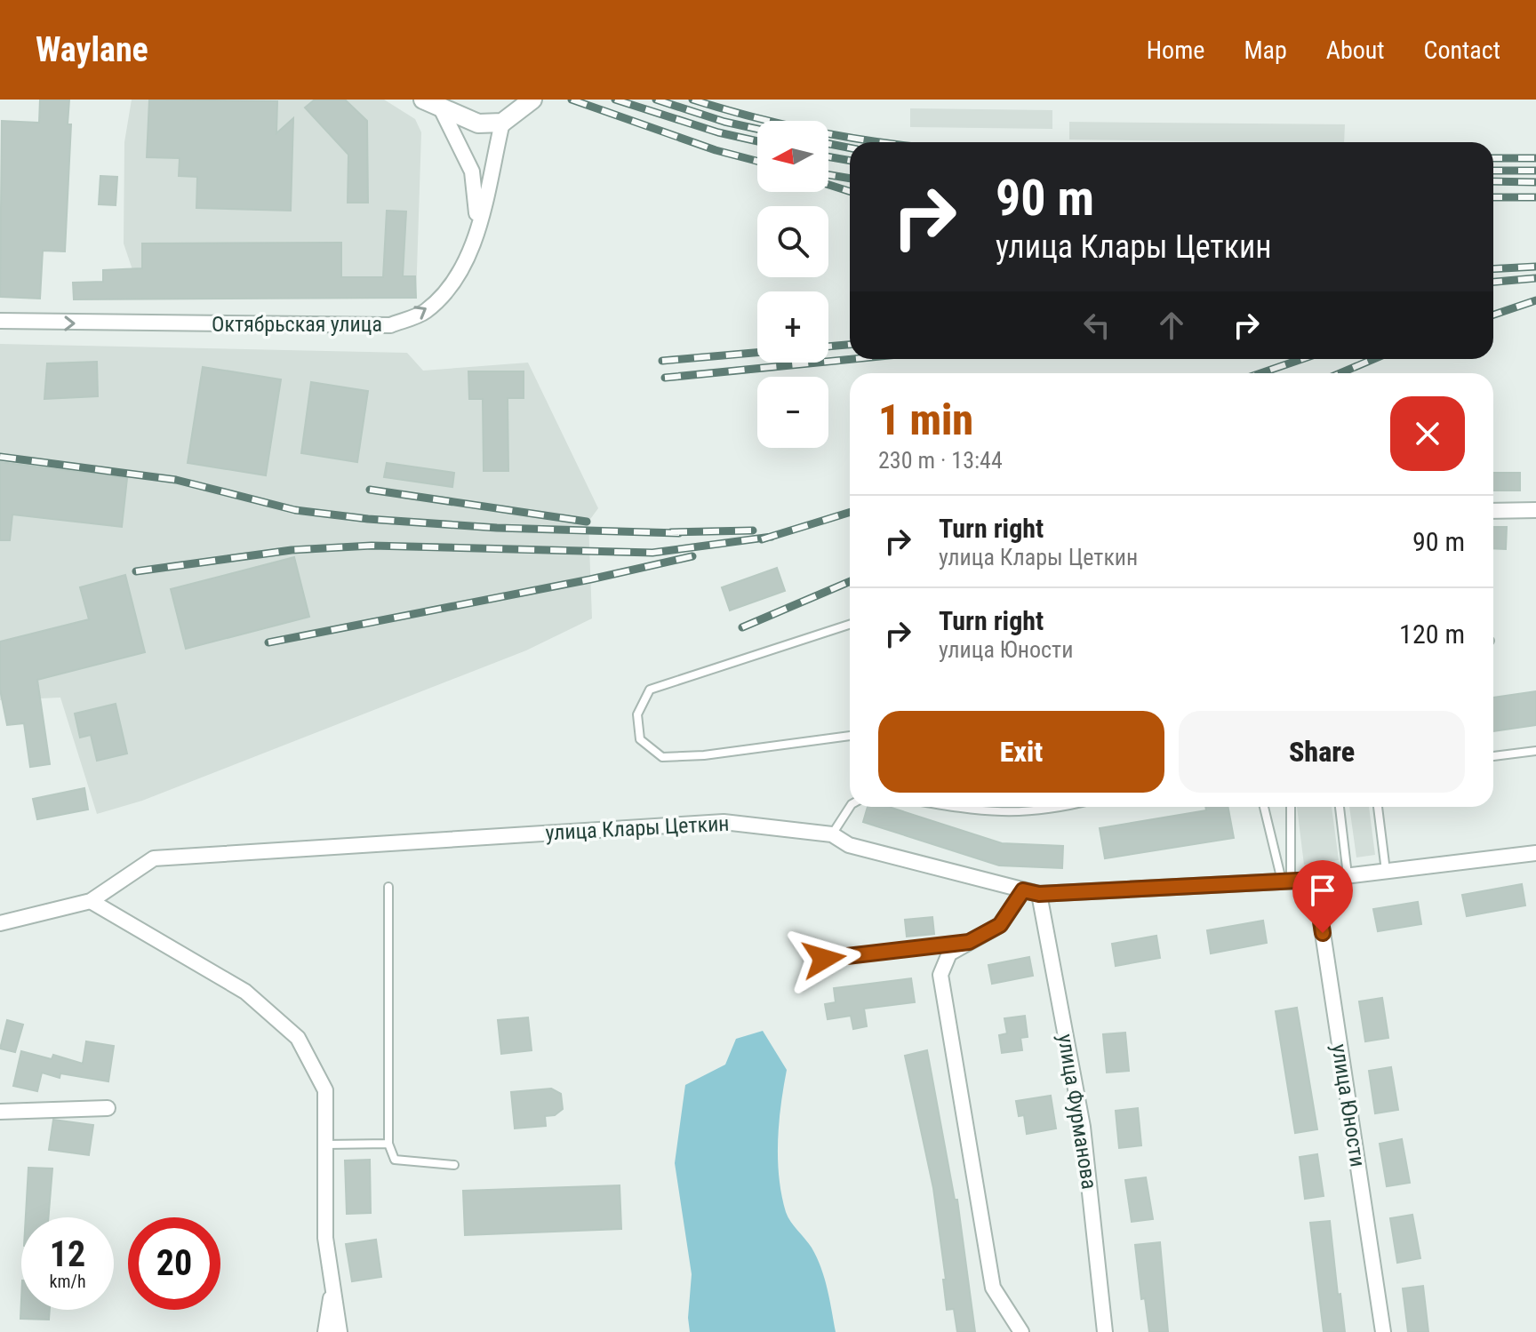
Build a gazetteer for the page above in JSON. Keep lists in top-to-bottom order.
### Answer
{
  "streets": {
    "street": [
      "Октябрьская улица",
      "улица Клары Цеткин",
      "улица Юности",
      "улица Фурманова"
    ]
  },
  "crossings": [
    ["улица Клары Цеткин", "улица Юности"],
    ["улица Клары Цеткин", "улица Фурманова"]
  ],
  "one_way": ["Октябрьская улица"],
  "north": "left",
  "page": {
    "header": "Waylane",
    "nav": [
      "Home",
      "Map",
      "About",
      "Contact"
    ],
    "map_buttons": ["+", "−"],
    "turn": ["90 m", "улица Клары Цеткин"],
    "heading": ["1 min", "230 m · 13:44"],
    "list": [
      {
        "name": "Turn right",
        "note": "улица Клары Цеткин",
        "value": "90 m"
      },
      {
        "name": "Turn right",
        "note": "улица Юности",
        "value": "120 m"
      }
    ],
    "buttons": ["Exit", "Share"],
    "speed": "12 km/h",
    "limit": "20"
  }
}
